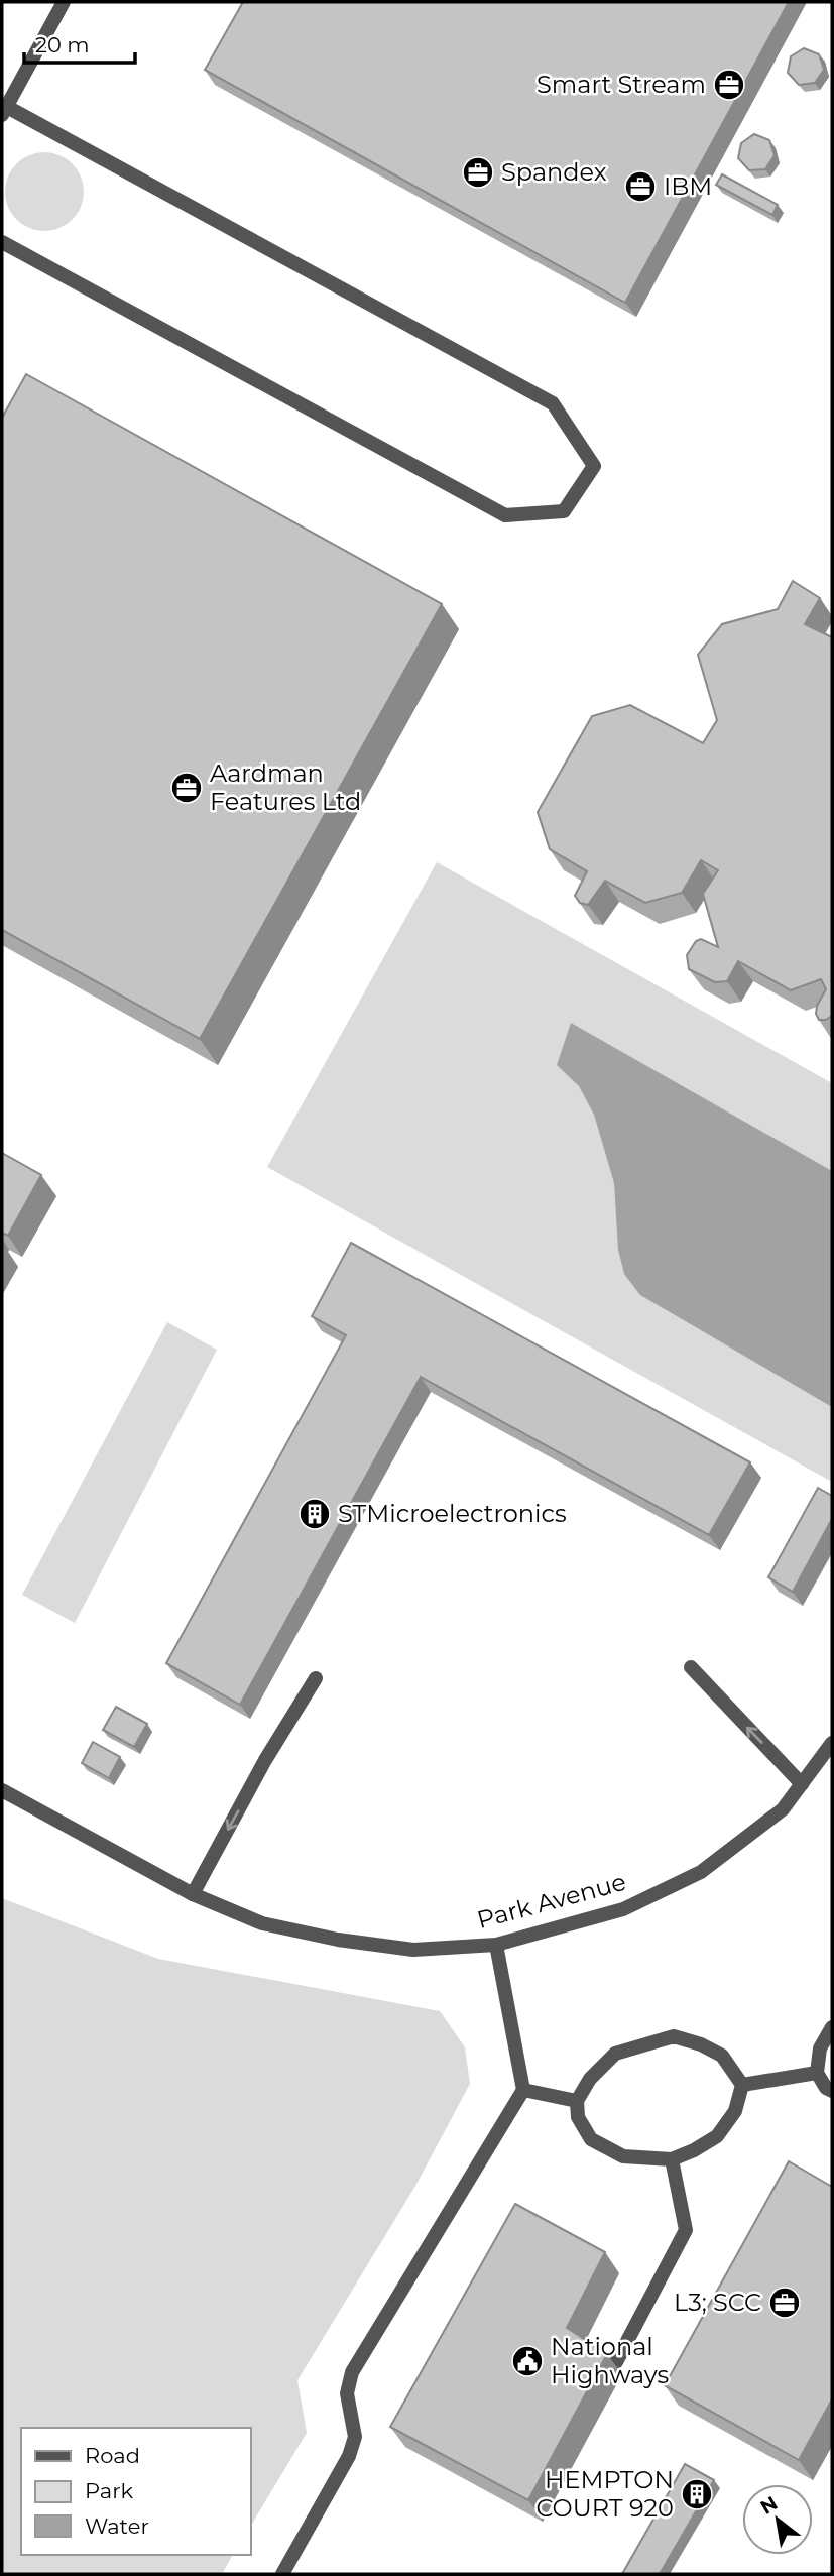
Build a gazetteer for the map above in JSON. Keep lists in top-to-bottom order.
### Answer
{
  "streets": {
    "street": ["Park Avenue"]
  },
  "places": {
    "office": [
      "Smart Stream",
      "Spandex",
      "IBM",
      "Aardman Features Ltd",
      "L3; SCC"
    ],
    "building": ["STMicroelectronics", "HEMPTON COURT 920"],
    "public building": ["National Highways"]
  },
  "legend": ["Road", "Park", "Water"],
  "scale_bar": "20 m",
  "north": "top left"
}
